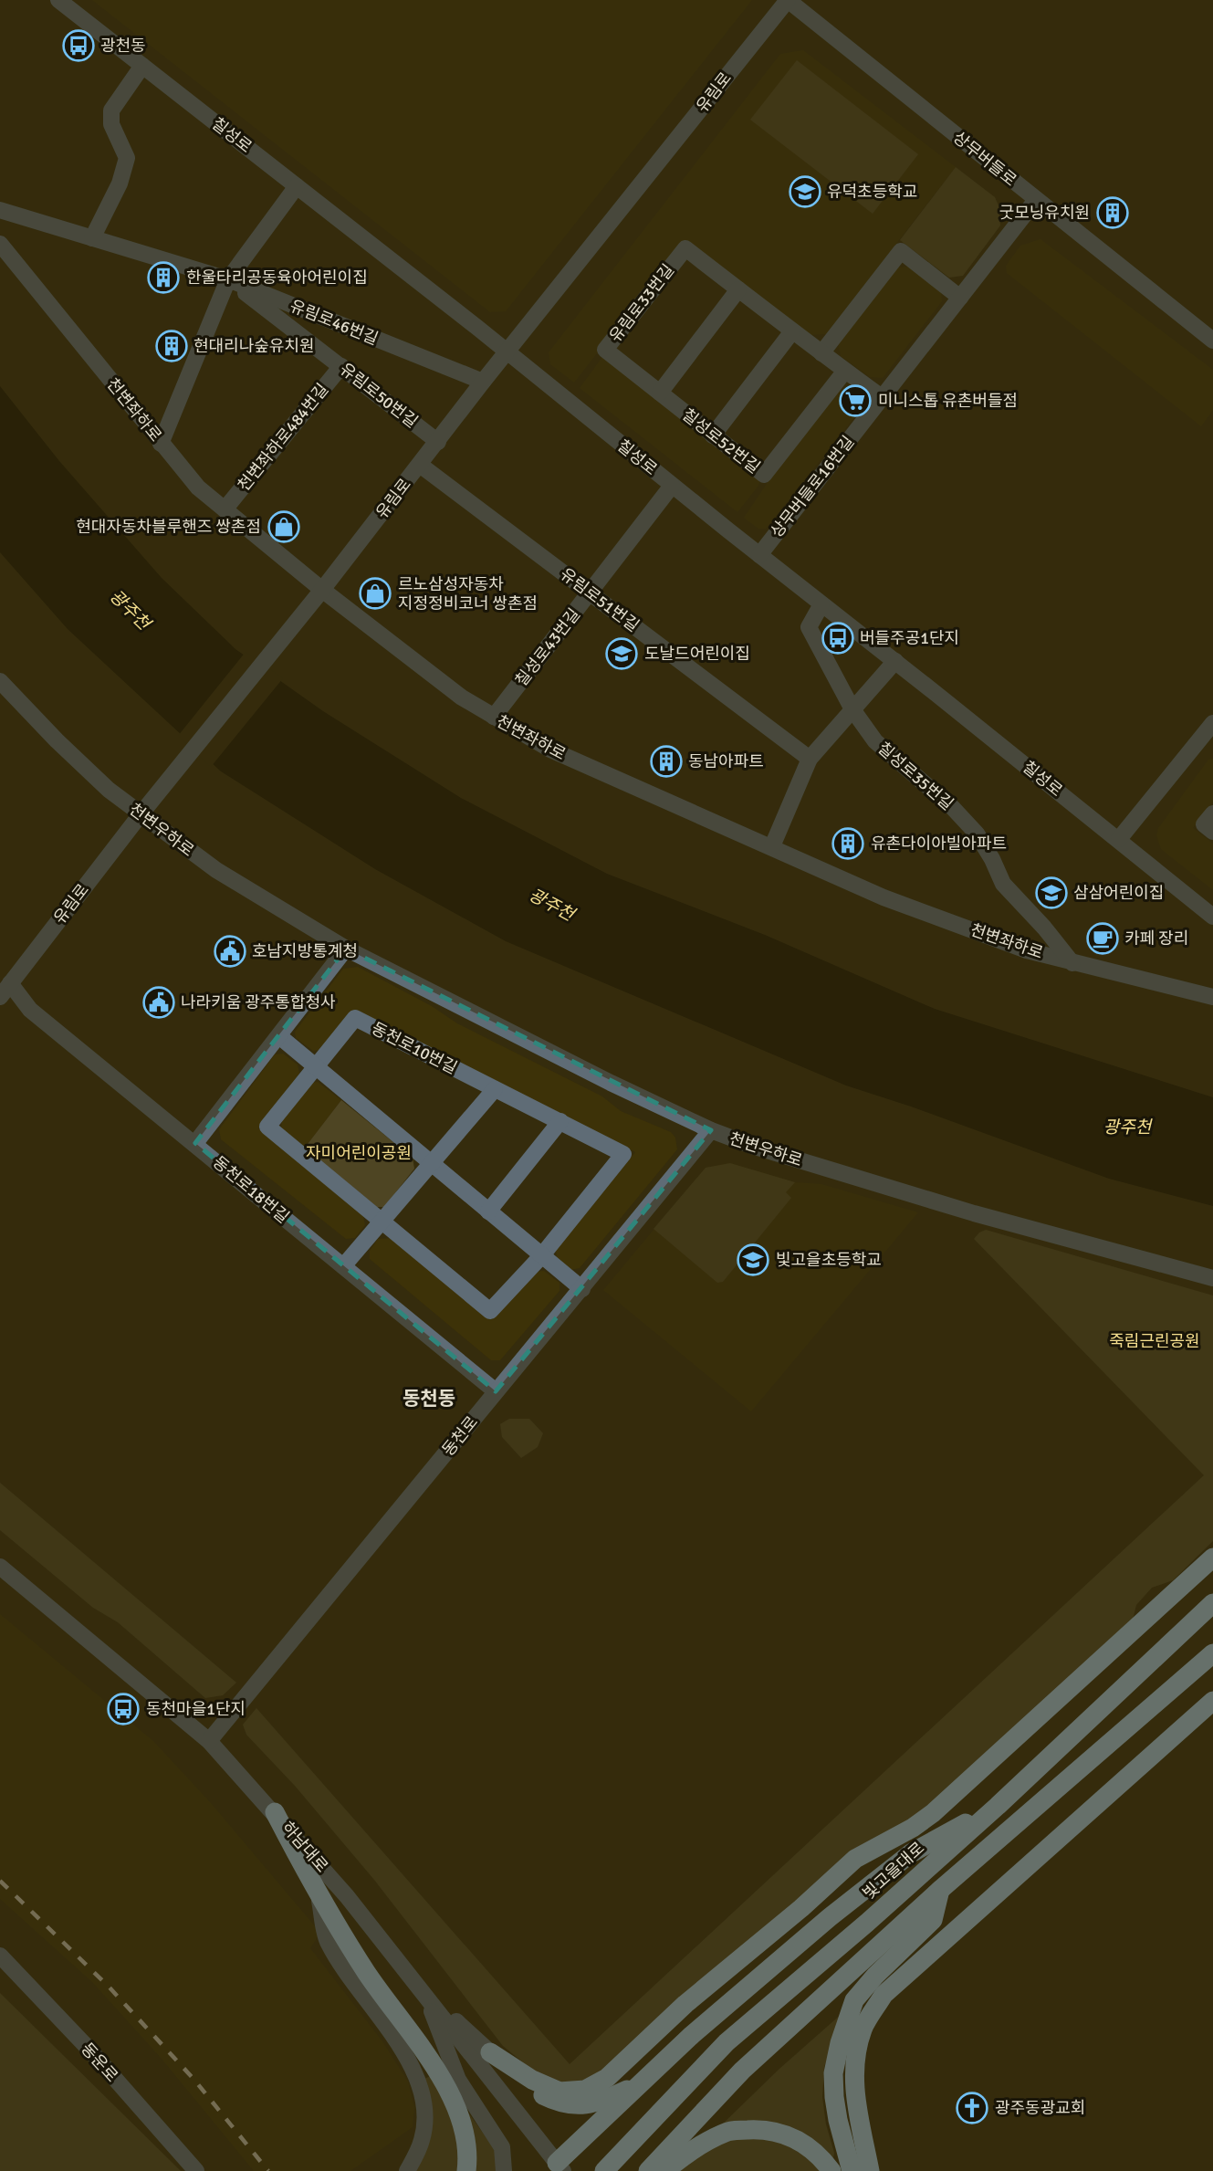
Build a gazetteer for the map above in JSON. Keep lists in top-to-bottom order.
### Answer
{
  "streets": {
    "highway": ["빛고을대로"],
    "street": [
      "유림로",
      "칠성로",
      "상무버들로",
      "유림로33번길",
      "유림로46번길",
      "유림로50번길",
      "천변좌하로",
      "천변좌하로484번길",
      "칠성로52번길",
      "상무버들로16번길",
      "유림로51번길",
      "칠성로43번길",
      "칠성로35번길",
      "천변우하로",
      "동천로10번길",
      "동천로18번길",
      "동천로",
      "하남대로",
      "동운로"
    ]
  },
  "crossings": [
    ["유림로", "칠성로"],
    ["유림로", "상무버들로"],
    ["유림로", "유림로46번길"],
    ["유림로", "유림로50번길"],
    ["유림로", "천변좌하로"],
    ["유림로", "유림로51번길"],
    ["유림로", "천변우하로"],
    ["유림로", "동천로18번길"],
    ["칠성로", "상무버들로16번길"],
    ["칠성로", "칠성로43번길"],
    ["칠성로", "칠성로35번길"],
    ["상무버들로", "상무버들로16번길"],
    ["유림로33번길", "칠성로52번길"],
    ["유림로33번길", "상무버들로16번길"],
    ["유림로46번길", "유림로50번길"],
    ["유림로50번길", "천변좌하로484번길"],
    ["천변좌하로", "천변좌하로484번길"],
    ["천변좌하로", "칠성로43번길"],
    ["천변좌하로", "칠성로35번길"],
    ["유림로51번길", "칠성로43번길"],
    ["천변우하로", "동천로"],
    ["동천로18번길", "동천로"],
    ["동천로", "하남대로"]
  ],
  "districts": ["동천동"],
  "water": ["광주천"],
  "parks": ["자미어린이공원", "죽림근린공원"],
  "places": {
    "bus stop": ["광천동", "버들주공1단지", "동천마을1단지"],
    "school or university": [
      "유덕초등학교",
      "도날드어린이집",
      "삼삼어린이집",
      "빛고을초등학교"
    ],
    "building": [
      "굿모닝유치원",
      "한울타리공동육아어린이집",
      "현대리나숲유치원",
      "동남아파트",
      "유촌다이아빌아파트"
    ],
    "supermarket": ["미니스톱 유촌버들점"],
    "shop": ["현대자동차블루핸즈 쌍촌점", "르노삼성자동차 지정정비코너 쌍촌점"],
    "cafe": ["카페 장리"],
    "public building": ["호남지방통계청", "나라키움 광주통합청사"],
    "church": ["광주동광교회"]
  }
}
